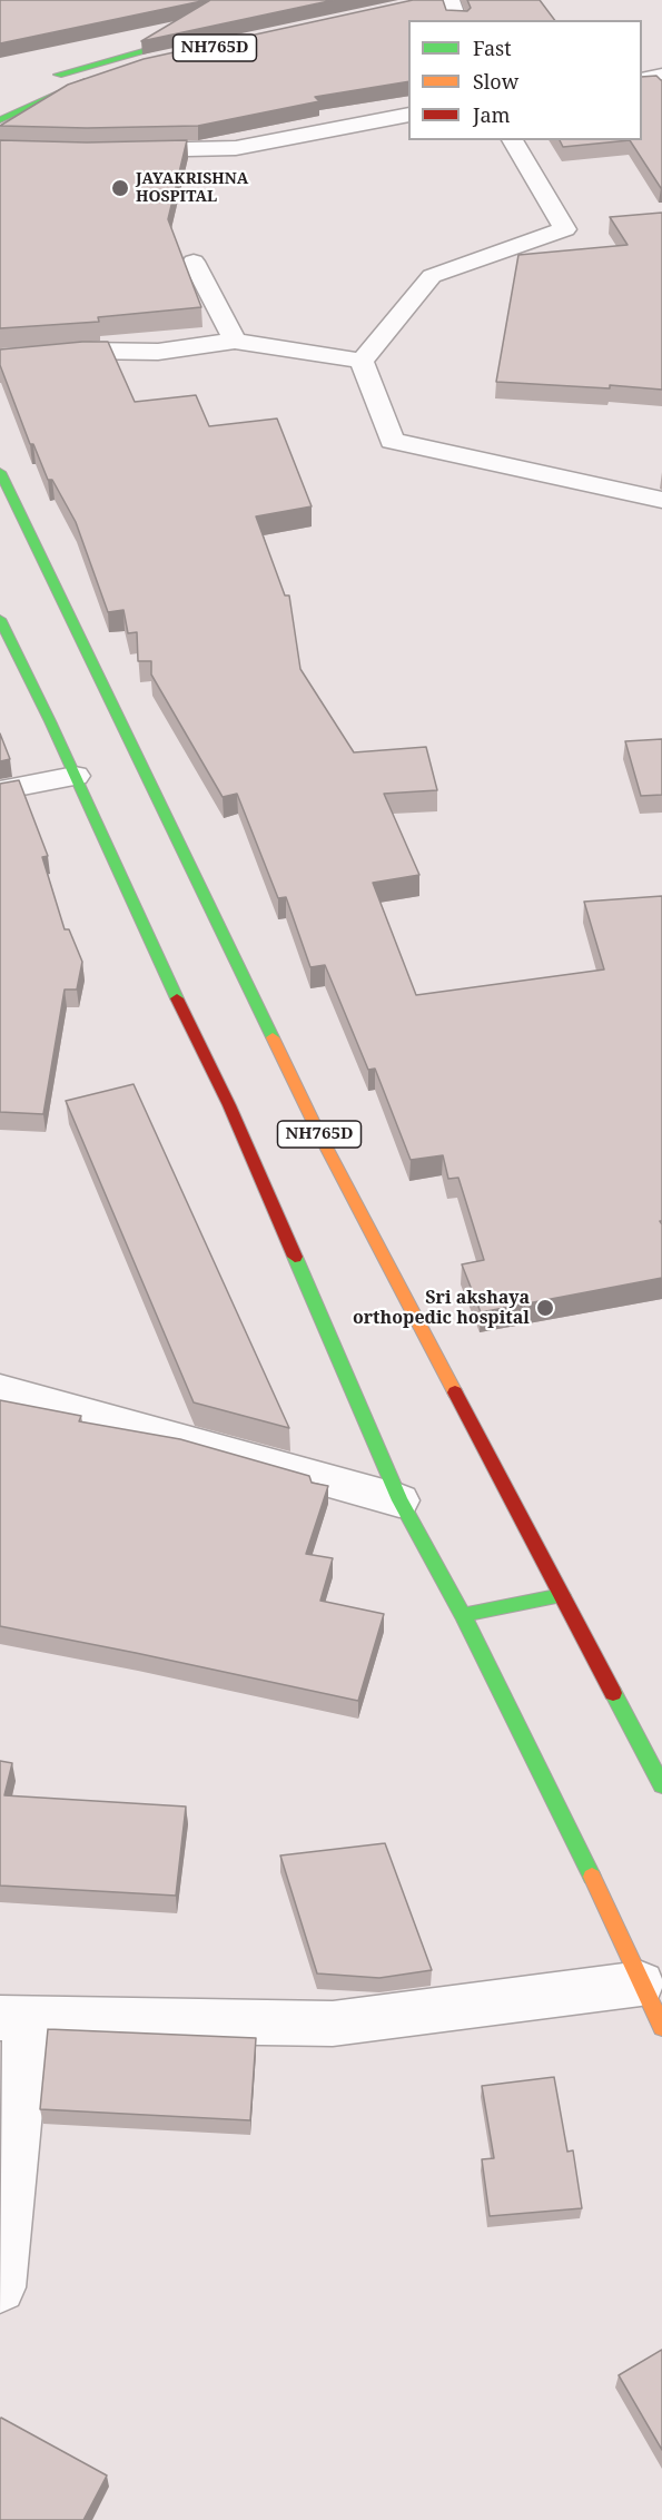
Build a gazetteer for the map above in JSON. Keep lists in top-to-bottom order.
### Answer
{
  "streets": {
    "main road": ["NH765D"]
  },
  "places": ["JAYAKRISHNA HOSPITAL", "Sri akshaya orthopedic hospital"],
  "legend": ["Fast", "Slow", "Jam"]
}
